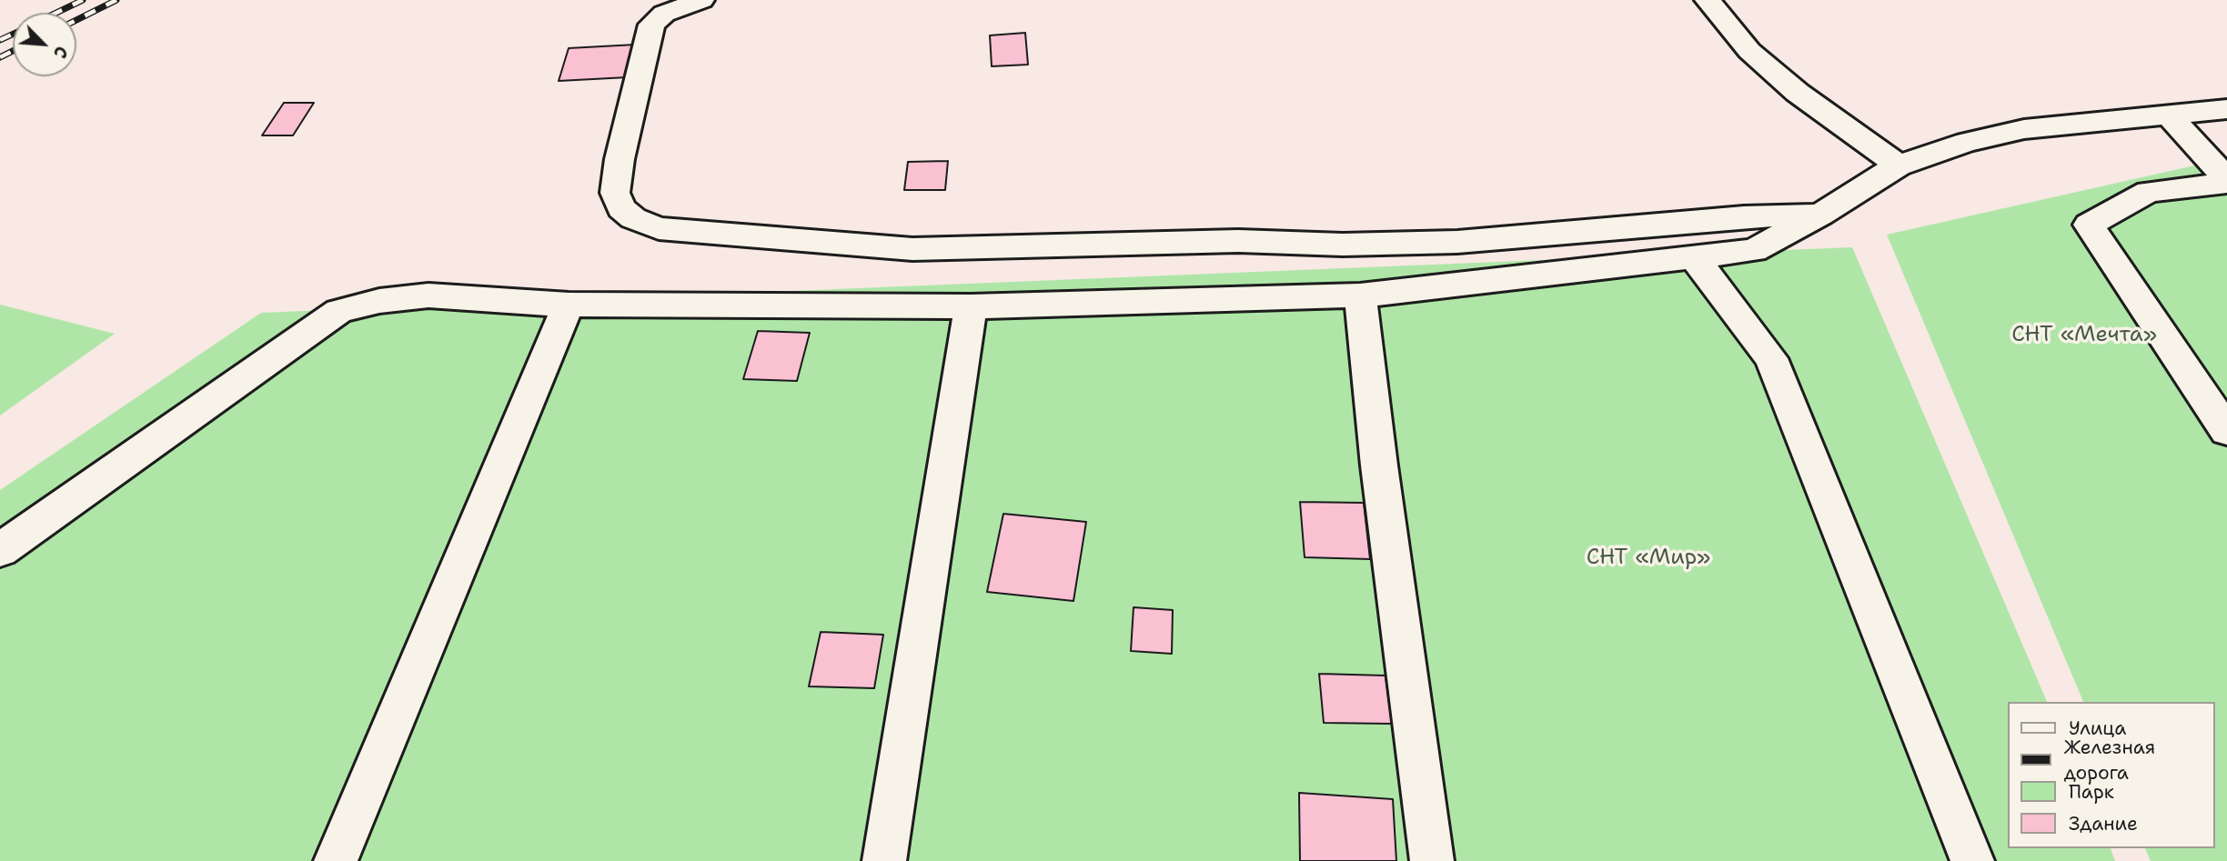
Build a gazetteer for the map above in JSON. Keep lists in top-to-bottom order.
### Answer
{
  "parks": ["СНТ «Мечта»", "СНТ «Мир»"],
  "legend": [
    "Улица",
    "Железная дорога",
    "Парк",
    "Здание"
  ],
  "north": "bottom right"
}
